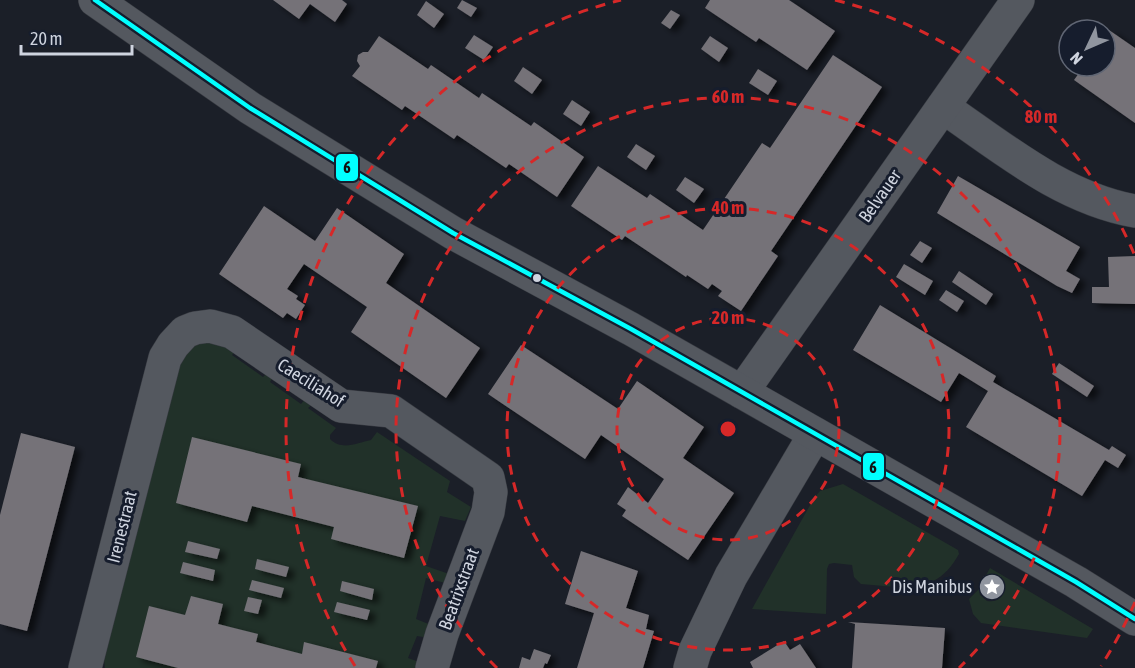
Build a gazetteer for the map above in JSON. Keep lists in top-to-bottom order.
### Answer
{
  "streets": {
    "street": [
      "Belvauer",
      "Caeciliahof",
      "Irenestraat",
      "Beatrixstraat"
    ]
  },
  "crossings": [
    ["Caeciliahof", "Irenestraat"],
    ["Caeciliahof", "Beatrixstraat"]
  ],
  "places": {
    "place": ["Dis Manibus"]
  },
  "lines": ["transit line 6"],
  "scale_bar": "20 m",
  "north": "bottom left",
  "rings": [
    "60 m",
    "80 m",
    "40 m",
    "20 m"
  ]
}
